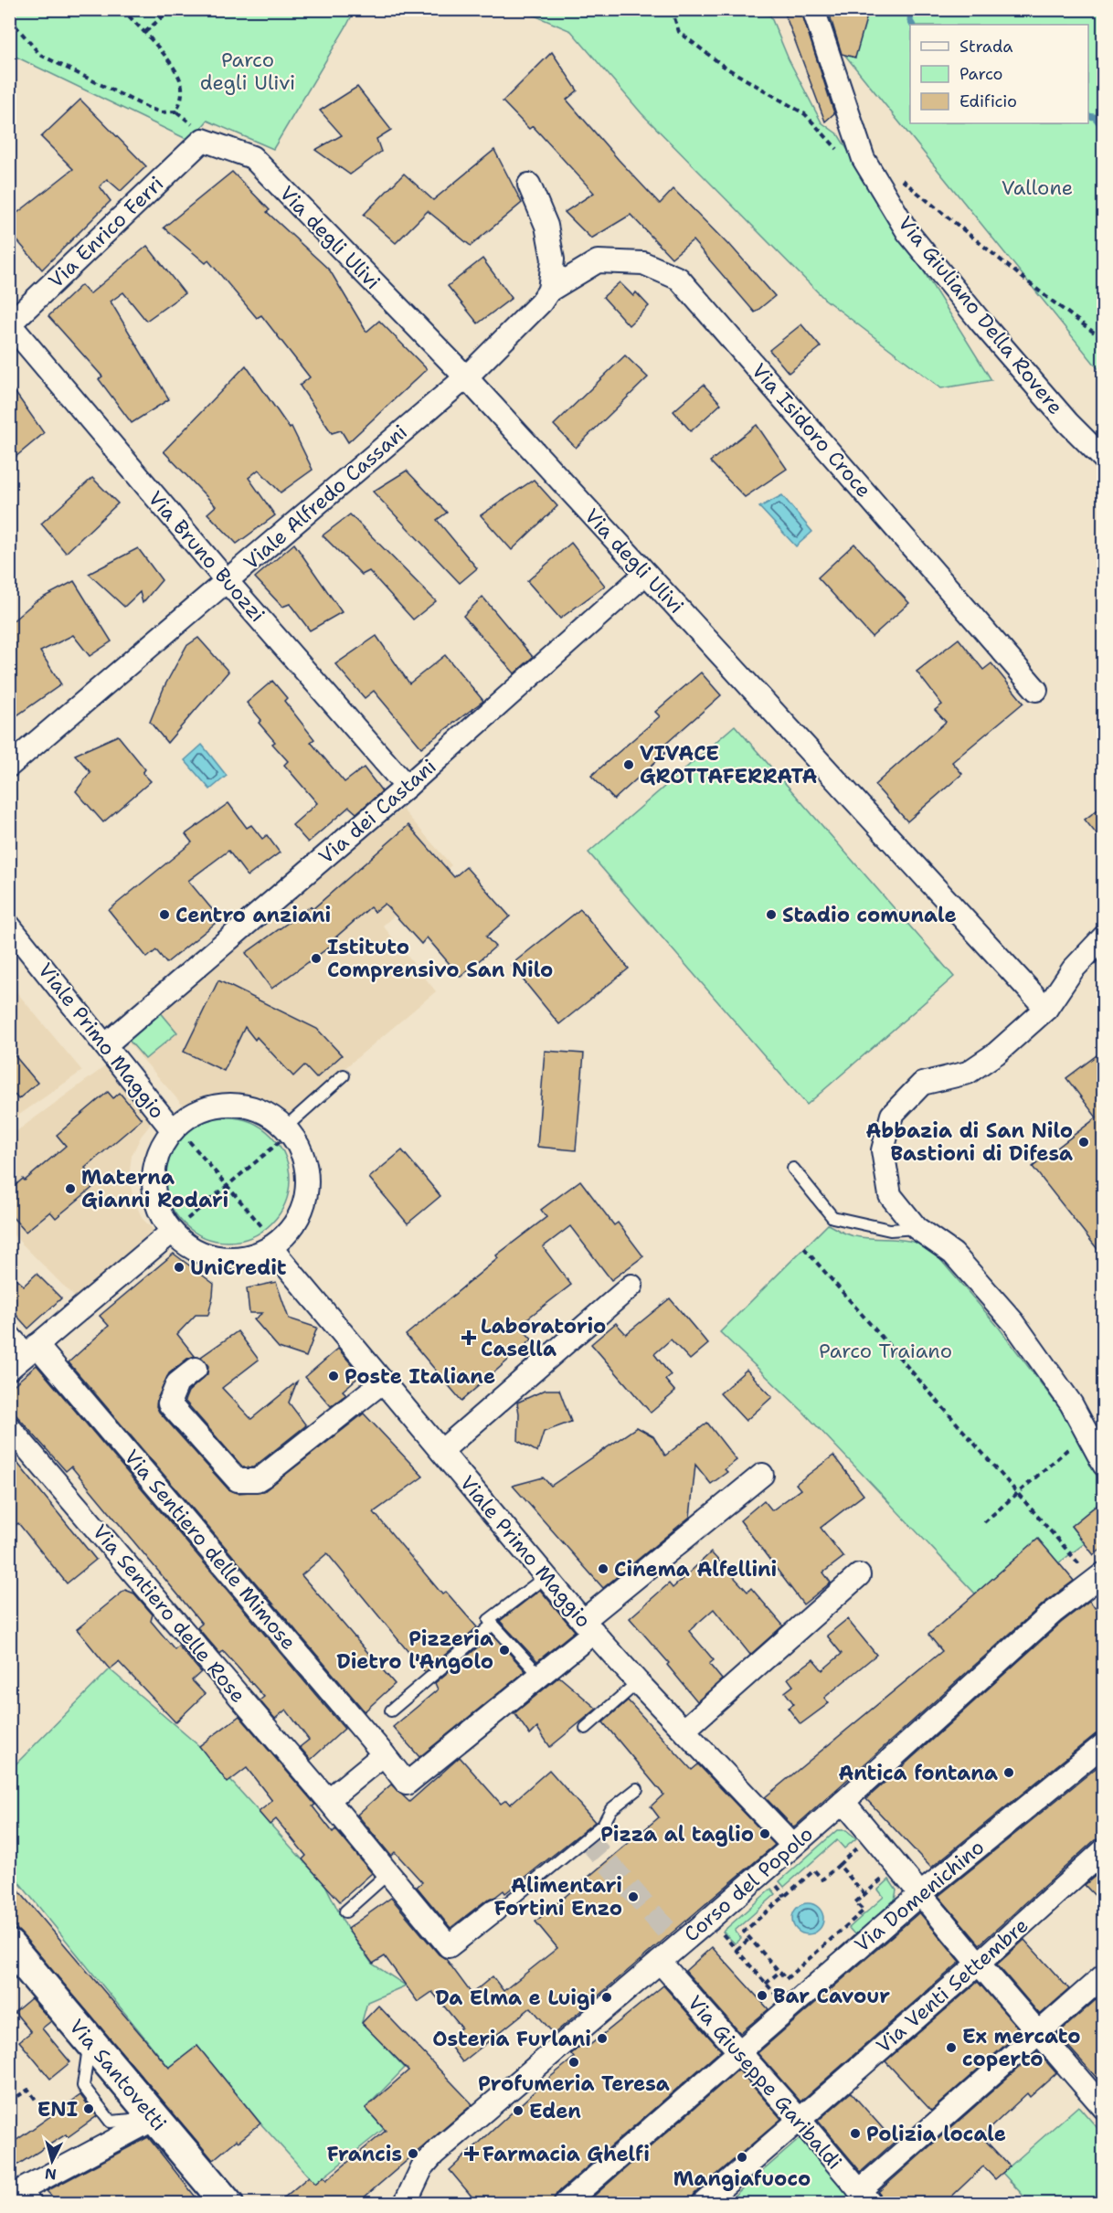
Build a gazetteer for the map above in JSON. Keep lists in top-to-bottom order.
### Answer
{
  "streets": {
    "main road": ["Via Santovetti"],
    "street": [
      "Via Enrico Ferri",
      "Via degli Ulivi",
      "Via Giuliano Della Rovere",
      "Via Isidoro Croce",
      "Viale Alfredo Cassani",
      "Via Bruno Buozzi",
      "Via dei Castani",
      "Viale Primo Maggio",
      "Via Sentiero delle Mimose",
      "Via Sentiero delle Rose",
      "Corso del Popolo",
      "Via Domenichino",
      "Via Venti Settembre",
      "Via Giuseppe Garibaldi"
    ]
  },
  "crossings": [
    ["Via Enrico Ferri", "Via degli Ulivi"],
    ["Via Enrico Ferri", "Via Bruno Buozzi"],
    ["Via degli Ulivi", "Viale Alfredo Cassani"],
    ["Via degli Ulivi", "Via dei Castani"],
    ["Via Isidoro Croce", "Viale Alfredo Cassani"],
    ["Viale Alfredo Cassani", "Via Bruno Buozzi"],
    ["Via Bruno Buozzi", "Via dei Castani"],
    ["Via dei Castani", "Viale Primo Maggio"],
    ["Viale Primo Maggio", "Corso del Popolo"],
    ["Corso del Popolo", "Via Giuseppe Garibaldi"],
    ["Via Domenichino", "Via Giuseppe Garibaldi"],
    ["Via Venti Settembre", "Via Giuseppe Garibaldi"]
  ],
  "parks": ["Parco degli Ulivi", "Vallone", "Parco Traiano"],
  "places": {
    "other": [
      "VIVACE GROTTAFERRATA",
      "Centro anziani",
      "Stadio comunale",
      "Istituto Comprensivo San Nilo",
      "Abbazia di San Nilo Bastioni di Difesa",
      "Materna Gianni Rodari",
      "UniCredit",
      "Poste Italiane",
      "Cinema Alfellini",
      "Pizzeria Dietro l'Angolo",
      "Antica fontana",
      "Pizza al taglio",
      "Alimentari Fortini Enzo",
      "Bar Cavour",
      "Da Elma e Luigi",
      "Osteria Furlani",
      "Ex mercato coperto",
      "Profumeria Teresa",
      "ENI",
      "Eden",
      "Polizia locale",
      "Francis",
      "Mangiafuoco"
    ],
    "health": ["Laboratorio Casella", "Farmacia Ghelfi"]
  },
  "legend": ["Strada", "Parco", "Edificio"],
  "north": "bottom"
}
